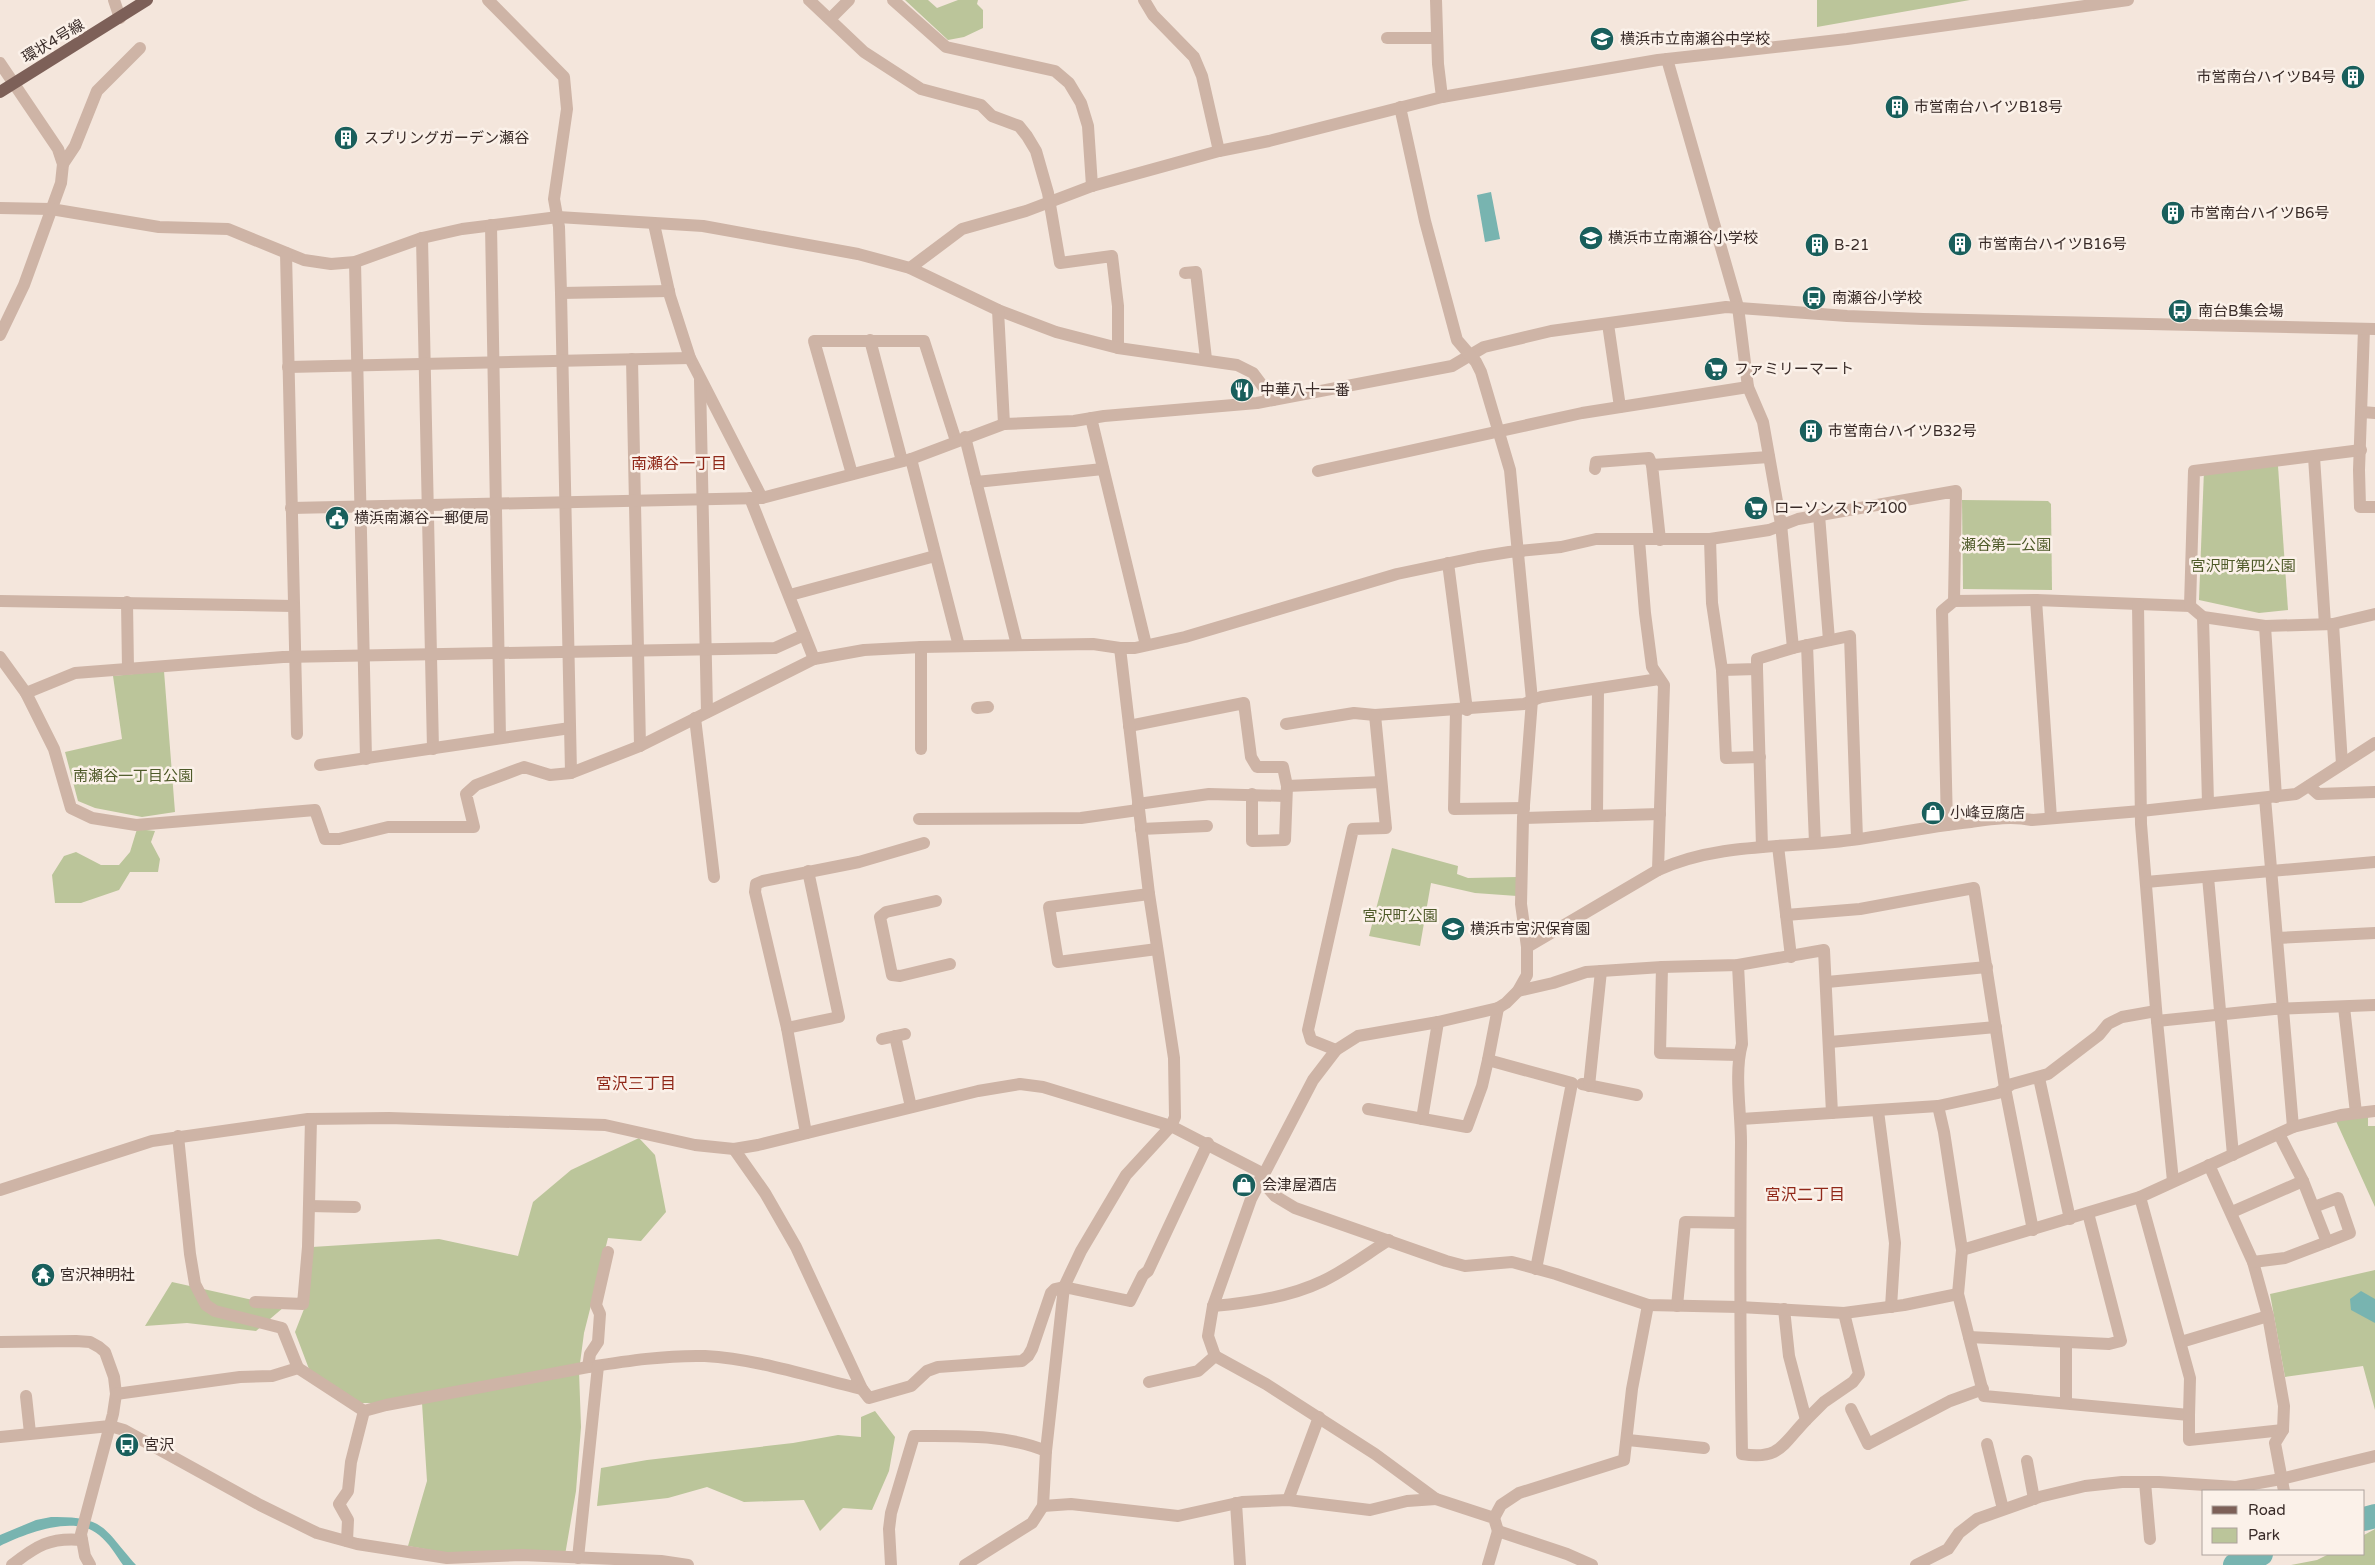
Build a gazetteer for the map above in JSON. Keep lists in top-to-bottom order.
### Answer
{
  "streets": {
    "main road": ["環状4号線"]
  },
  "districts": ["南瀬谷一丁目", "宮沢三丁目", "宮沢二丁目"],
  "parks": [
    "瀬谷第一公園",
    "宮沢町第四公園",
    "南瀬谷一丁目公園",
    "宮沢町公園"
  ],
  "places": {
    "school or university": ["横浜市立南瀬谷中学校", "横浜市立南瀬谷小学校", "横浜市宮沢保育園"],
    "building": [
      "市営南台ハイツB4号",
      "市営南台ハイツB18号",
      "スプリングガーデン瀬谷",
      "市営南台ハイツB6号",
      "市営南台ハイツB16号",
      "B-21",
      "市営南台ハイツB32号"
    ],
    "bus stop": ["南瀬谷小学校", "南台B集会場", "宮沢"],
    "supermarket": ["ファミリーマート", "ローソンストア100"],
    "restaurant": ["中華八十一番"],
    "public building": ["横浜南瀬谷一郵便局"],
    "shop": ["小峰豆腐店", "会津屋酒店"],
    "temple": ["宮沢神明社"]
  },
  "legend": ["Road", "Park"]
}
